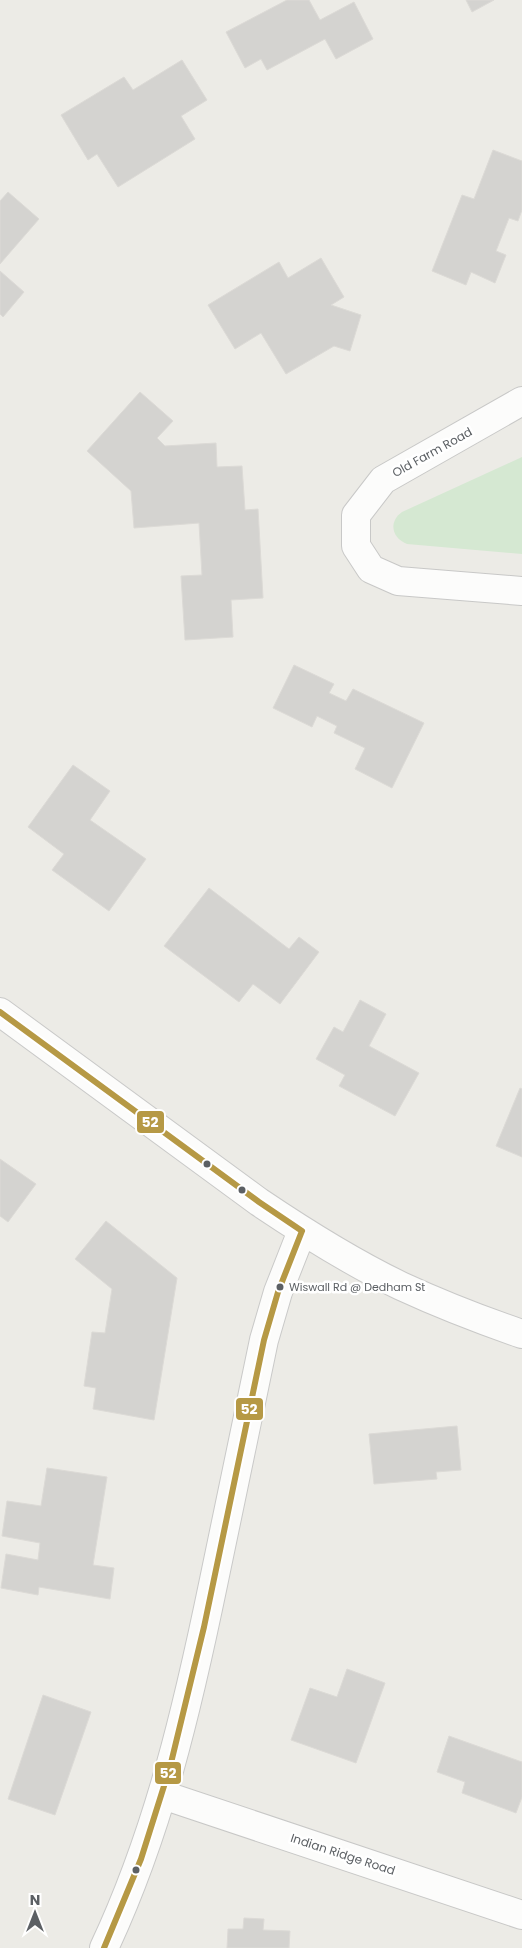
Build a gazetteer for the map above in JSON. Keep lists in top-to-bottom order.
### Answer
{
  "streets": {
    "street": ["Old Farm Road", "Indian Ridge Road"]
  },
  "places": ["Wiswall Rd @ Dedham St"],
  "lines": ["transit line 52"],
  "north": "top"
}
